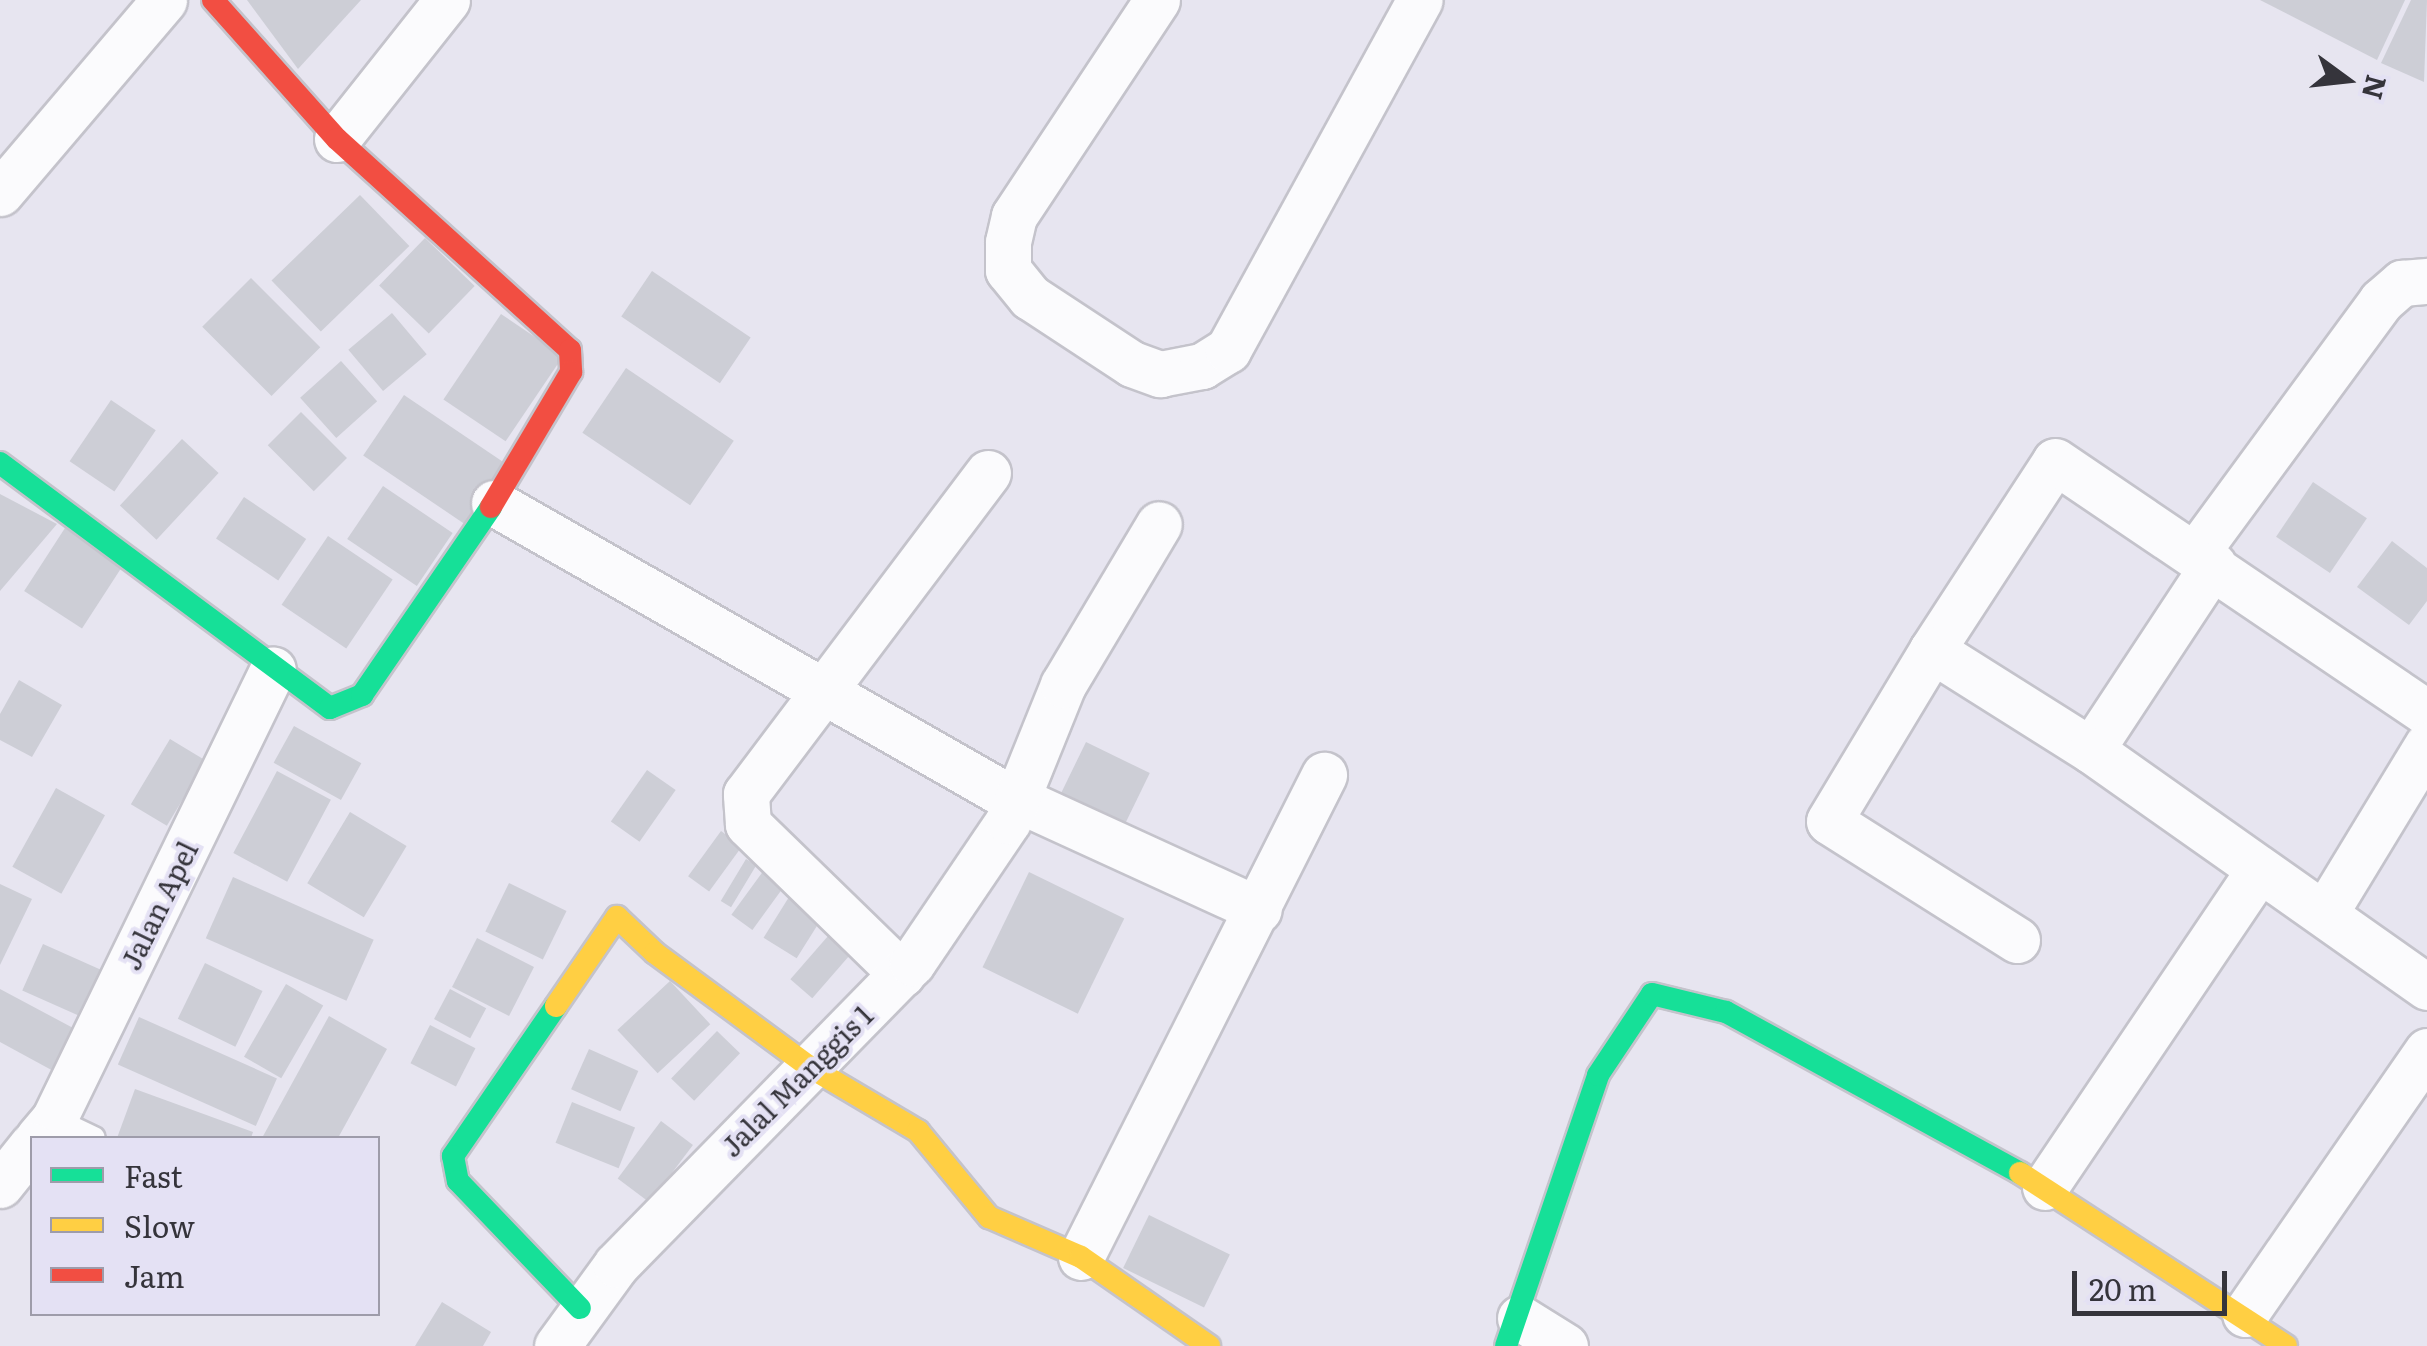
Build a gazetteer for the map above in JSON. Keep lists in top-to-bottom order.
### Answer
{
  "streets": {
    "street": ["Jalan Apel", "Jalal Manggis 1"]
  },
  "legend": ["Fast", "Slow", "Jam"],
  "scale_bar": "20 m",
  "north": "right"
}
